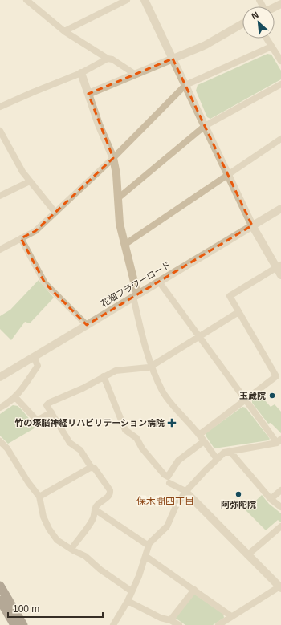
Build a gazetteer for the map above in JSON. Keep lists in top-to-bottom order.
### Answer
{
  "streets": {
    "street": ["花畑フラワーロード"]
  },
  "districts": ["保木間四丁目"],
  "places": {
    "other": ["玉蔵院", "阿弥陀院"],
    "health": ["竹の塚脳神経リハビリテーション病院"]
  },
  "scale_bar": "100 m",
  "north": "top left"
}
